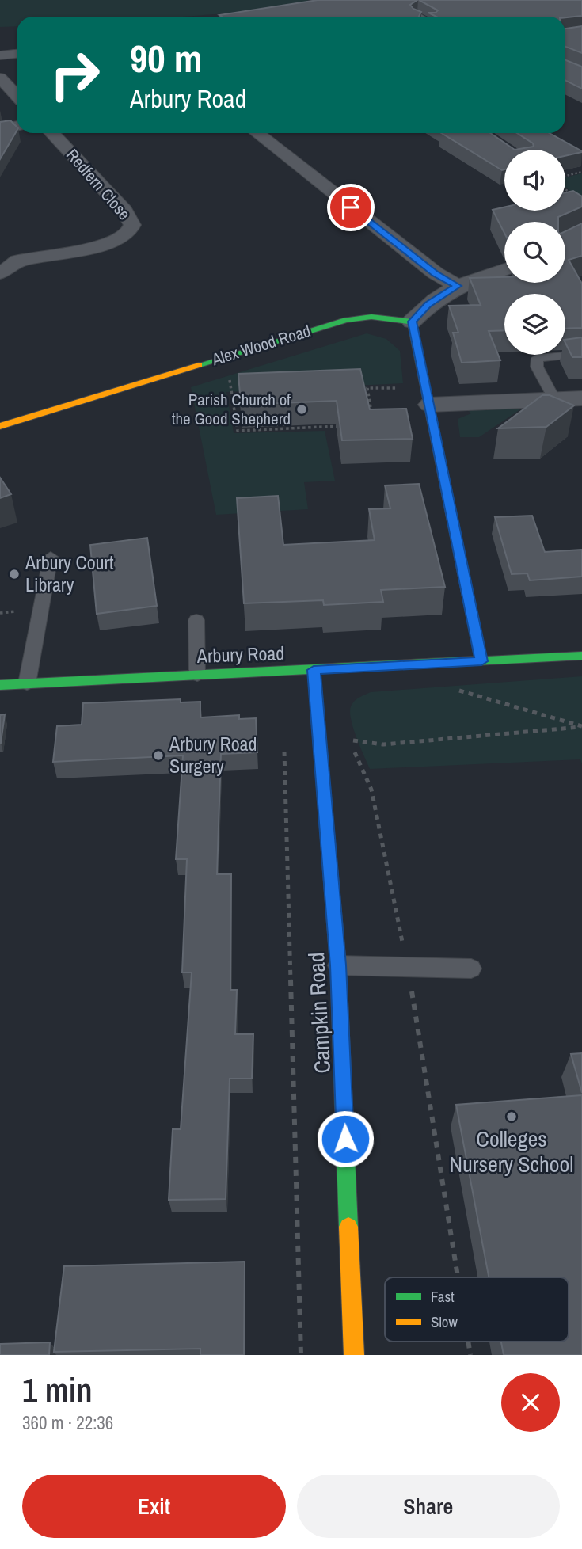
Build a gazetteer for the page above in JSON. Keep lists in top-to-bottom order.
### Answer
{
  "streets": {
    "street": [
      "Redfern Close",
      "Alex Wood Road",
      "Arbury Road",
      "Campkin Road"
    ]
  },
  "crossings": [
    ["Arbury Road", "Campkin Road"]
  ],
  "places": [
    "Parish Church of the Good Shepherd",
    "Arbury Court Library",
    "Arbury Road Surgery",
    "Colleges Nursery School"
  ],
  "legend": ["Fast", "Slow"],
  "page": {
    "turn": ["90 m", "Arbury Road"],
    "heading": ["1 min", "360 m · 22:36"],
    "buttons": ["Exit", "Share"]
  }
}
